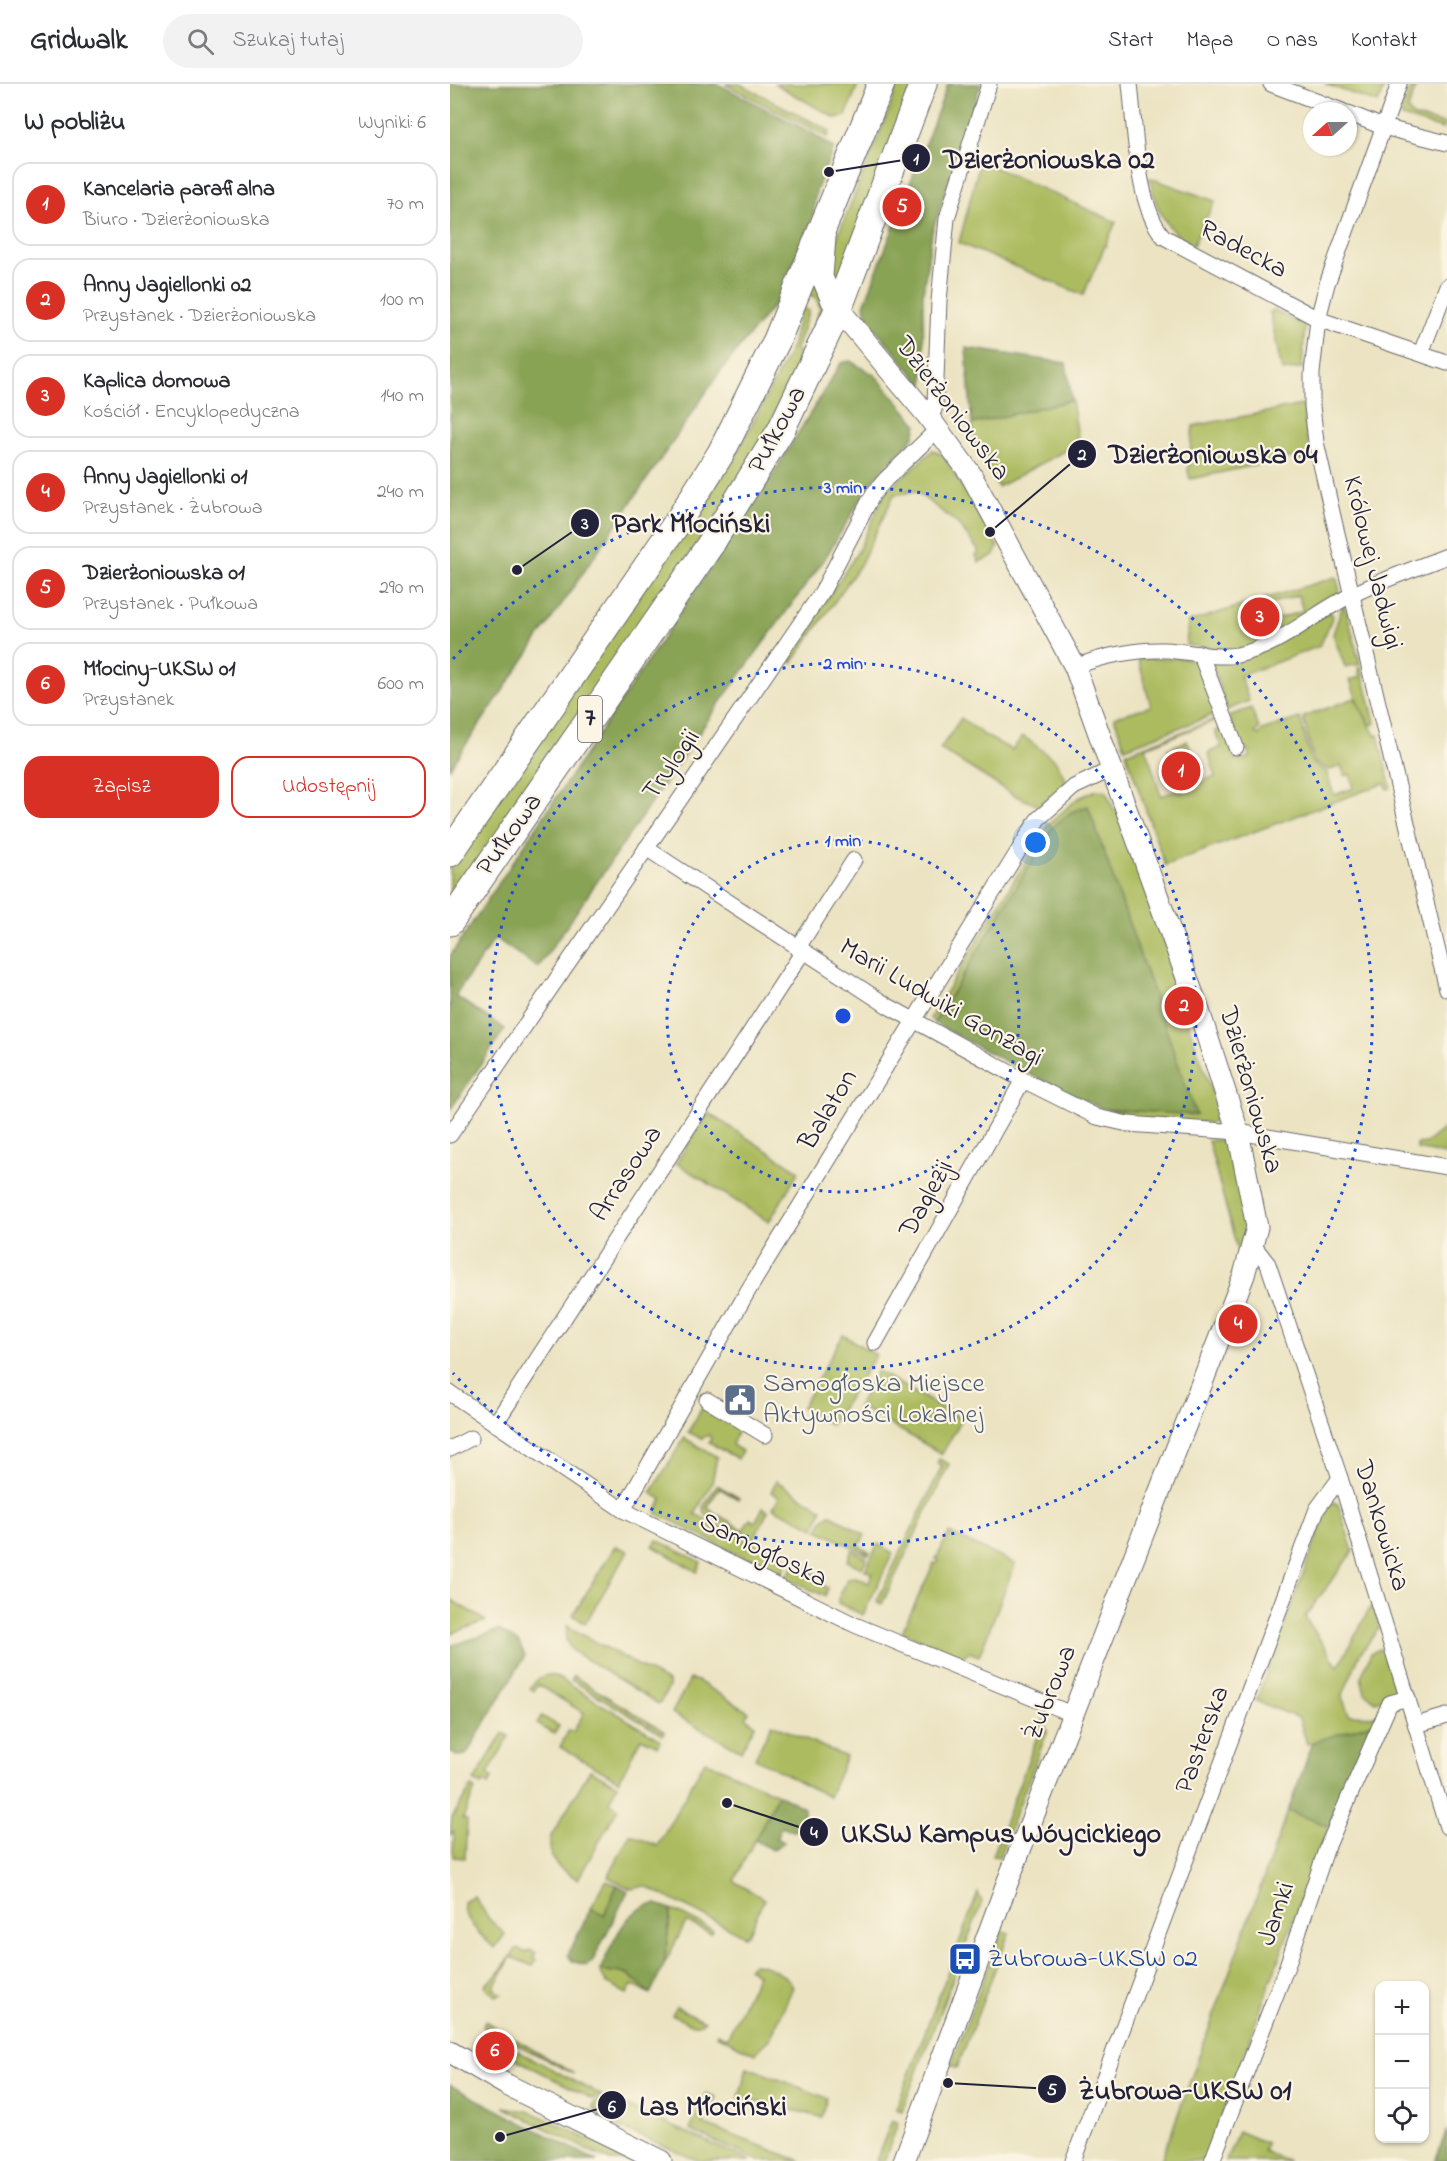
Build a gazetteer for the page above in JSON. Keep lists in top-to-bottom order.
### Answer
{
  "streets": {
    "highway": ["Pułkowa", "7"],
    "street": [
      "Radecka",
      "Dzierżoniowska",
      "Królowej Jadwigi",
      "Trylogii",
      "Marii Ludwiki Gonzagi",
      "Balaton",
      "Arrasowa",
      "Daglezji",
      "Dankowicka",
      "Samogłoska",
      "Żubrowa",
      "Pasterska",
      "Jamki"
    ]
  },
  "crossings": [
    ["Radecka", "Królowej Jadwigi"],
    ["Dzierżoniowska", "Pułkowa"],
    ["Dzierżoniowska", "Trylogii"],
    ["Dzierżoniowska", "Marii Ludwiki Gonzagi"],
    ["Dzierżoniowska", "Balaton"],
    ["Dzierżoniowska", "Dankowicka"],
    ["Dzierżoniowska", "Żubrowa"],
    ["Trylogii", "Marii Ludwiki Gonzagi"],
    ["Marii Ludwiki Gonzagi", "Balaton"],
    ["Marii Ludwiki Gonzagi", "Arrasowa"],
    ["Marii Ludwiki Gonzagi", "Daglezji"],
    ["Balaton", "Samogłoska"],
    ["Arrasowa", "Samogłoska"],
    ["Dankowicka", "Żubrowa"],
    ["Dankowicka", "Pasterska"],
    ["Dankowicka", "Jamki"],
    ["Samogłoska", "Żubrowa"]
  ],
  "places": {
    "other": [
      "Dzierżoniowska 02",
      "Dzierżoniowska 04",
      "Park Młociński",
      "UKSW Kampus Wóycickiego",
      "Żubrowa-UKSW 01",
      "Las Młociński"
    ],
    "public building": ["Samogłoska Miejsce Aktywności Lokalnej"],
    "bus stop": ["Żubrowa-UKSW 02"]
  },
  "north": "left",
  "page": {
    "header": "Gridwalk",
    "search": "Szukaj tutaj",
    "nav": [
      "Start",
      "Mapa",
      "O nas",
      "Kontakt"
    ],
    "heading": ["W pobliżu", "Wyniki: 6"],
    "list": [
      {
        "mark": "1",
        "name": "Kancelaria parafialna",
        "note": "Biuro · Dzierżoniowska",
        "value": "70 m"
      },
      {
        "mark": "2",
        "name": "Anny Jagiellonki 02",
        "note": "Przystanek · Dzierżoniowska",
        "value": "100 m"
      },
      {
        "mark": "3",
        "name": "Kaplica domowa",
        "note": "Kościół · Encyklopedyczna",
        "value": "140 m"
      },
      {
        "mark": "4",
        "name": "Anny Jagiellonki 01",
        "note": "Przystanek · Żubrowa",
        "value": "240 m"
      },
      {
        "mark": "5",
        "name": "Dzierżoniowska 01",
        "note": "Przystanek · Pułkowa",
        "value": "290 m"
      },
      {
        "mark": "6",
        "name": "Młociny-UKSW 01",
        "note": "Przystanek",
        "value": "600 m"
      }
    ],
    "pins": [
      "5",
      "3",
      "1",
      "2",
      "4",
      "6"
    ],
    "buttons": ["Zapisz", "Udostępnij"],
    "map_buttons": ["+", "−"]
  },
  "rings": ["3 min", "2 min", "1 min"]
}
